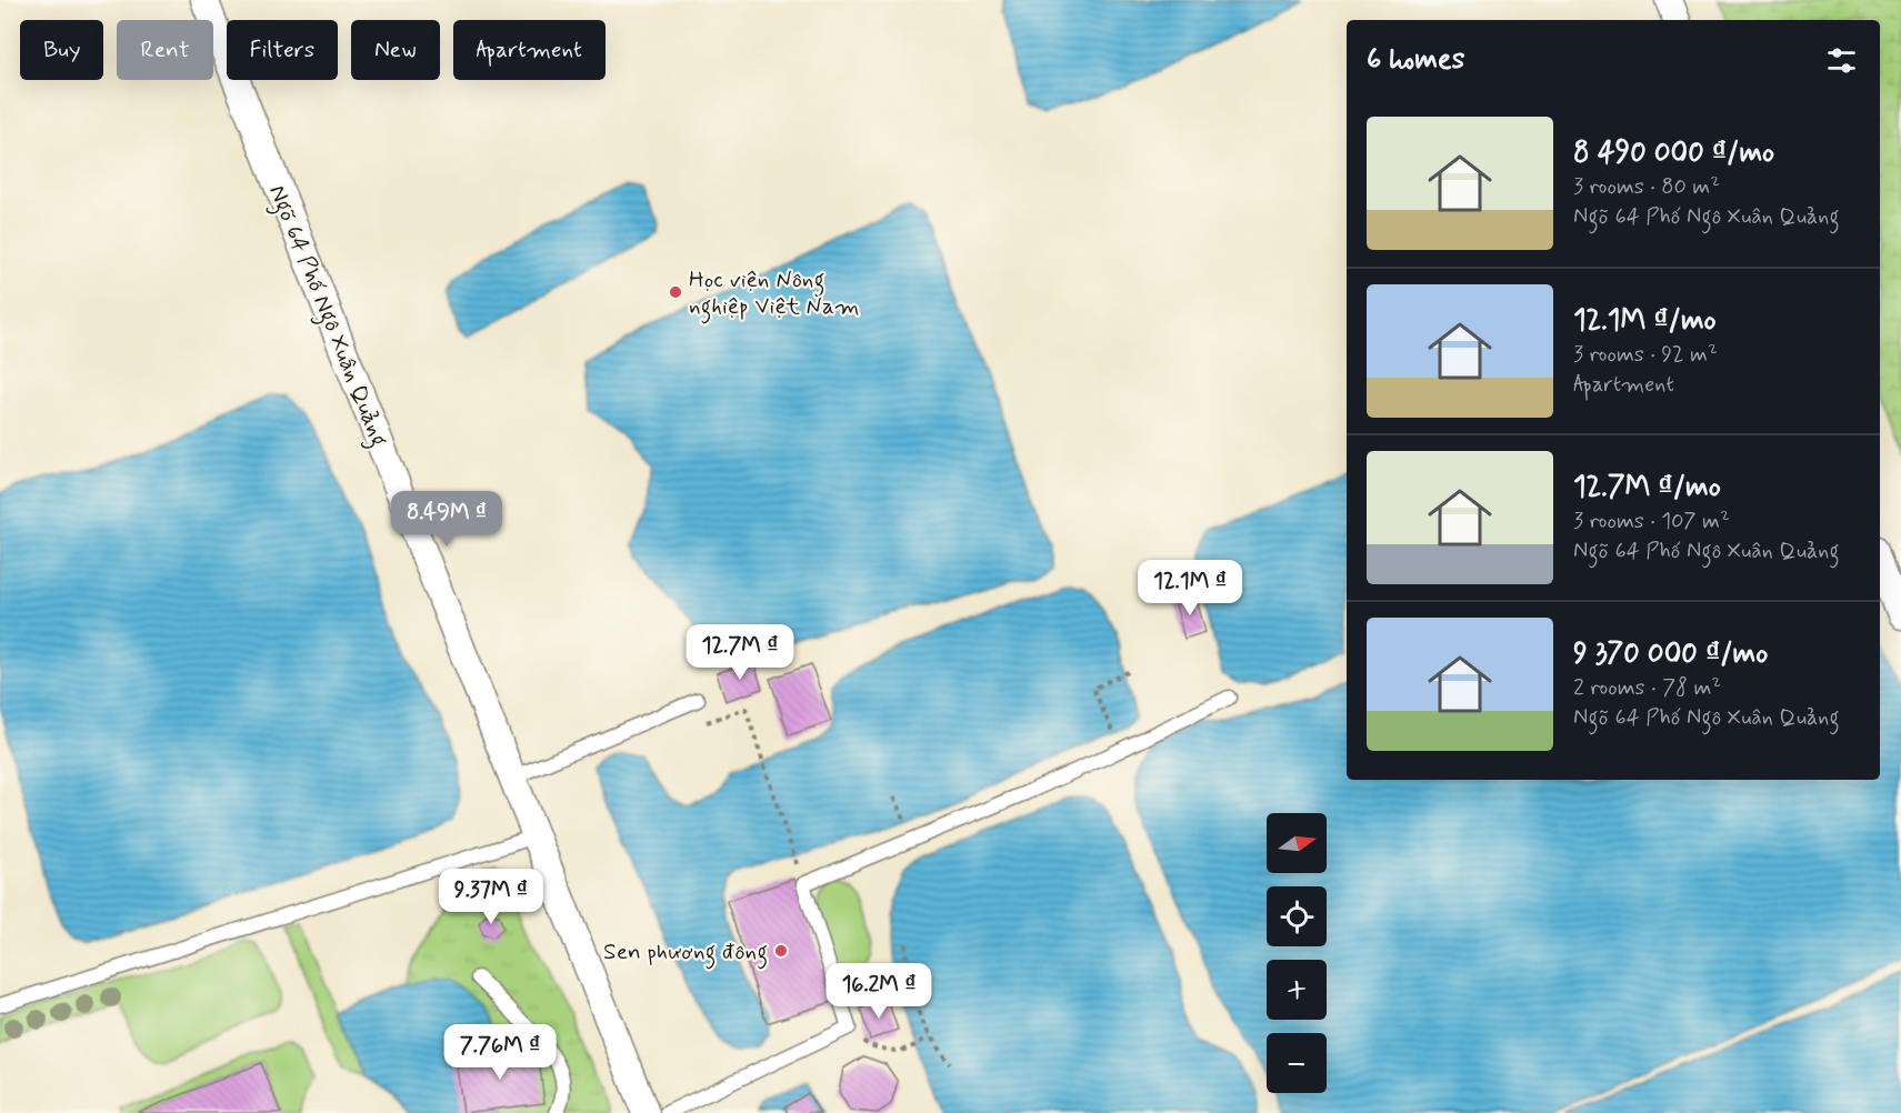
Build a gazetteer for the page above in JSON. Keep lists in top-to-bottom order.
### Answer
{
  "streets": {
    "street": ["Ngõ 64 Phố Ngô Xuân Quảng"]
  },
  "places": ["Học viện Nông nghiệp Việt Nam", "Sen phương đông"],
  "north": "right",
  "page": {
    "chip": [
      "Buy",
      "Rent",
      "Filters",
      "New",
      "Apartment"
    ],
    "heading": "6 homes",
    "list": [
      {
        "name": "8 490 000 ₫/mo",
        "note": "3 rooms · 80 m² · Ngõ 64 Phố Ngô Xuân Quảng"
      },
      {
        "name": "12.1M ₫/mo",
        "note": "3 rooms · 92 m² · Apartment"
      },
      {
        "name": "12.7M ₫/mo",
        "note": "3 rooms · 107 m² · Ngõ 64 Phố Ngô Xuân Quảng"
      },
      {
        "name": "9 370 000 ₫/mo",
        "note": "2 rooms · 78 m² · Ngõ 64 Phố Ngô Xuân Quảng"
      }
    ],
    "price": [
      "8.49M ₫",
      "12.1M ₫",
      "12.7M ₫",
      "9.37M ₫",
      "16.2M ₫",
      "7.76M ₫"
    ],
    "map_buttons": ["+", "−"]
  }
}
